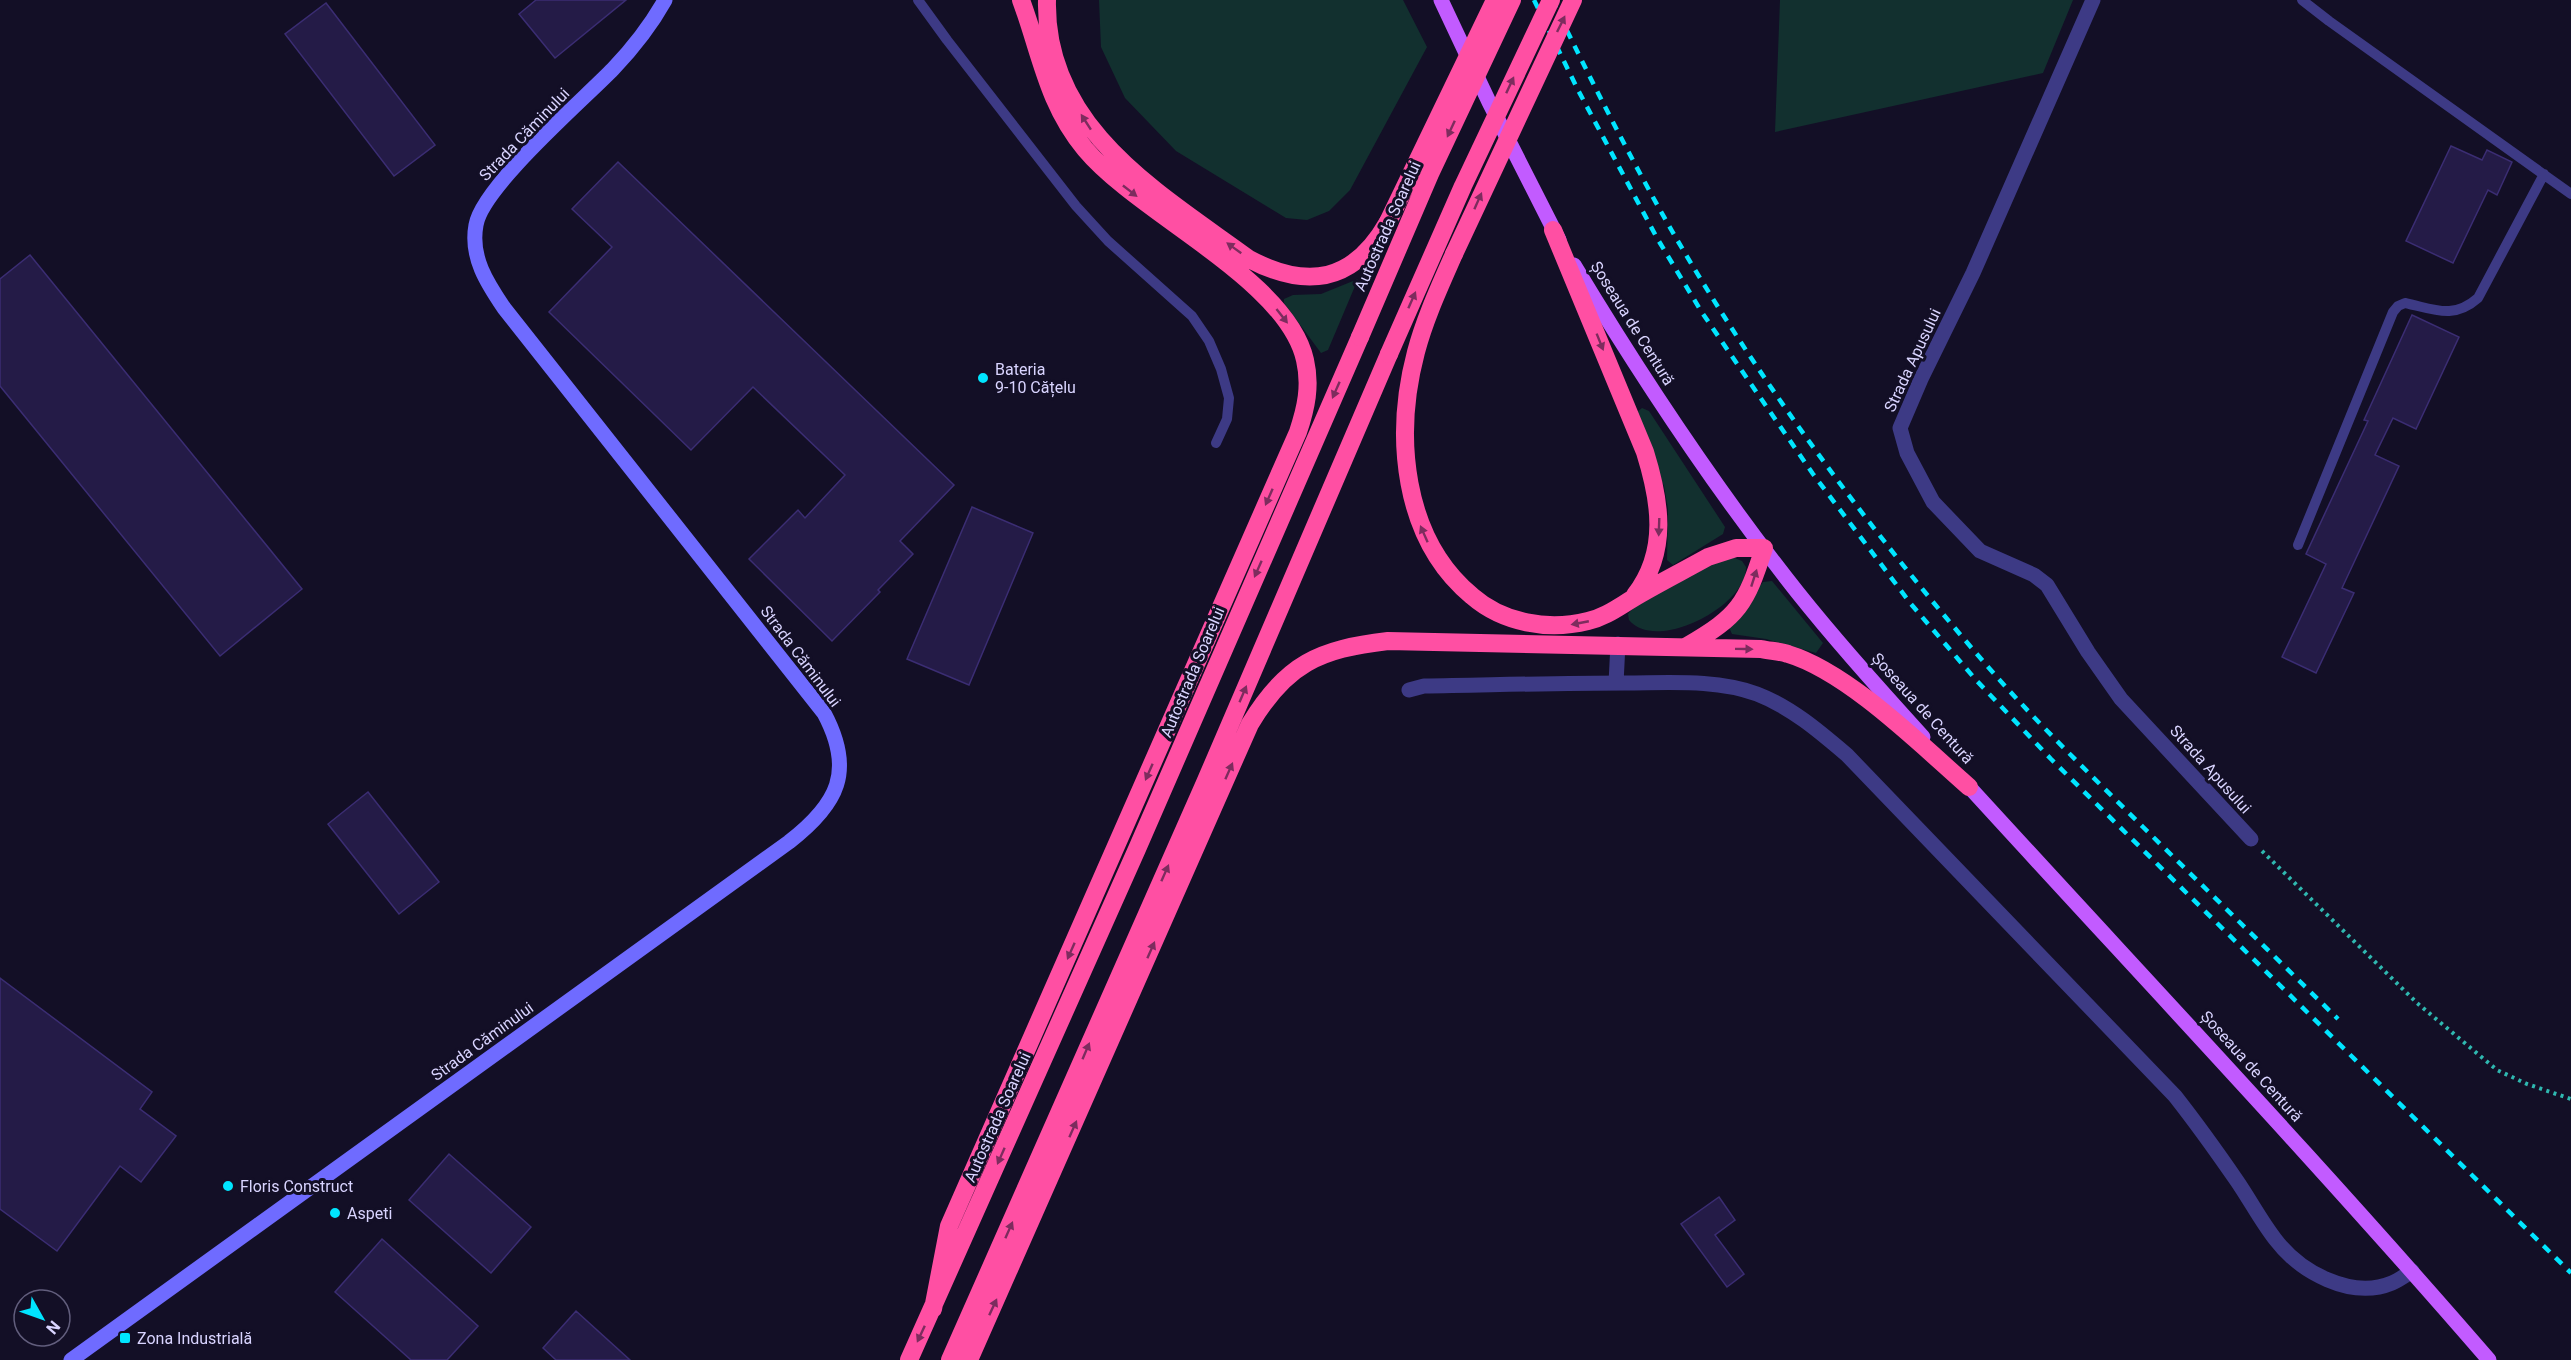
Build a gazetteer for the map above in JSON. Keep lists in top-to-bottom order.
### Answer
{
  "streets": {
    "highway": ["Autostrada Soarelui"],
    "main road": ["Șoseaua de Centură"],
    "street": ["Strada Căminului", "Strada Apusului"]
  },
  "places": {
    "other": ["Bateria 9-10 Cățelu", "Floris Construct", "Aspeti"],
    "transit": ["Zona Industrială"]
  },
  "north": "bottom right"
}
